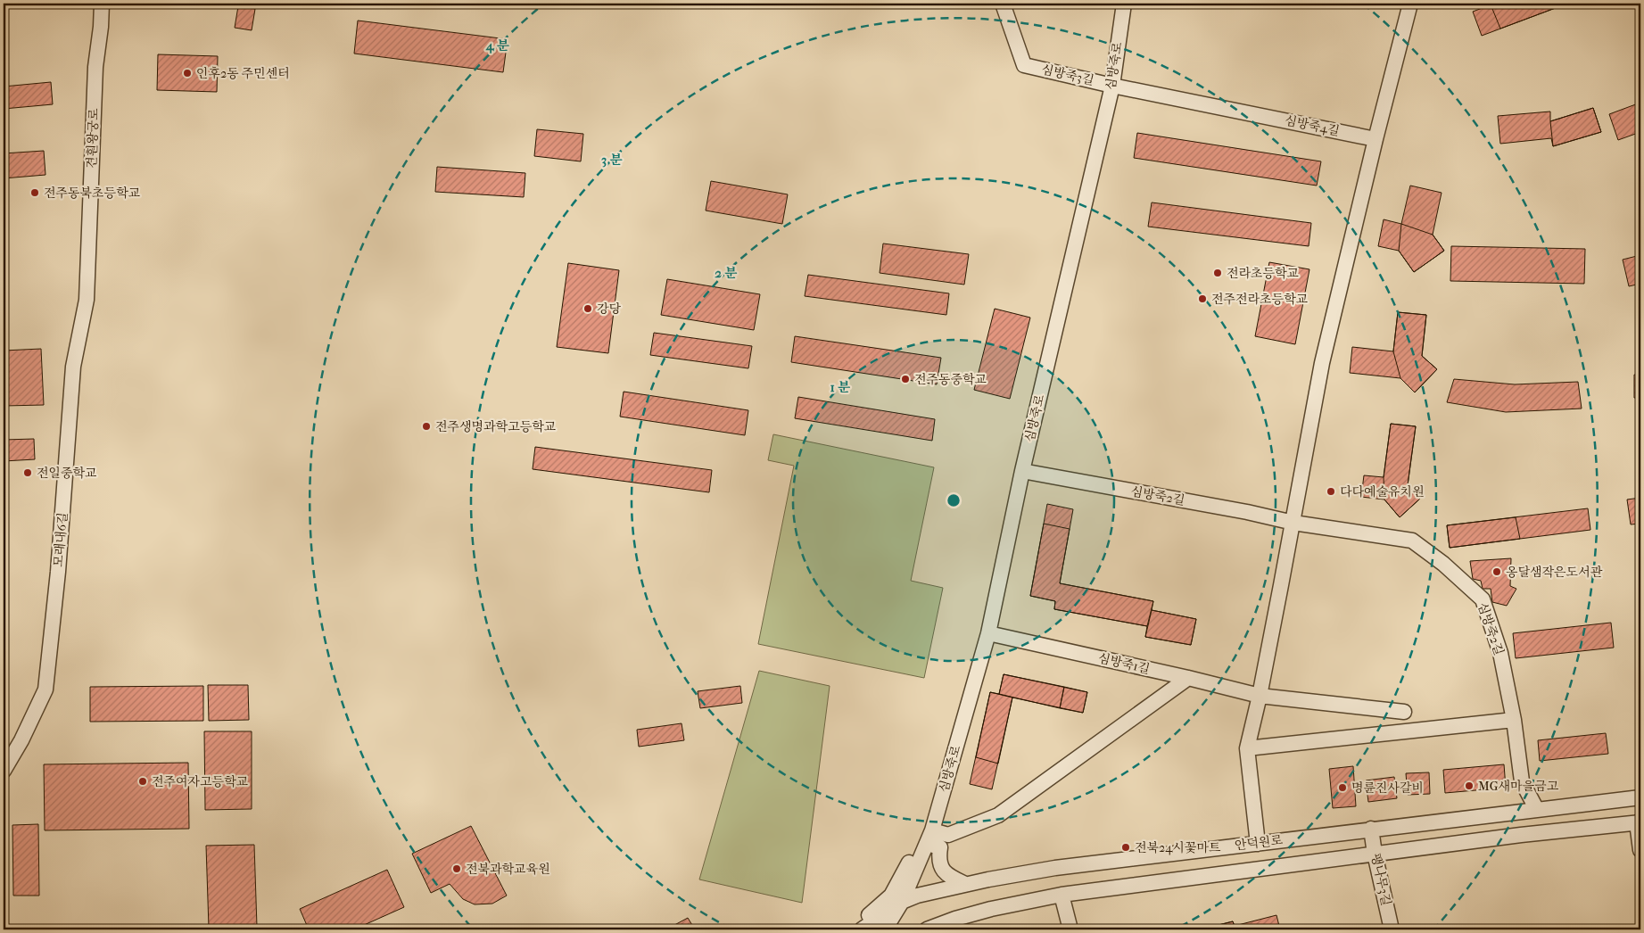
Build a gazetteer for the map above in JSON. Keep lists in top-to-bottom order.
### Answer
{
  "streets": {
    "street": [
      "심방죽로",
      "심방죽3길",
      "심방죽4길",
      "견훤왕궁로",
      "심방죽2길",
      "모래내6길",
      "심방죽1길",
      "안덕원로",
      "팽나무3길"
    ]
  },
  "crossings": [
    ["심방죽로", "심방죽3길"],
    ["심방죽로", "심방죽4길"],
    ["심방죽로", "심방죽2길"],
    ["심방죽로", "심방죽1길"],
    ["심방죽로", "안덕원로"],
    ["심방죽3길", "심방죽4길"],
    ["견훤왕궁로", "모래내6길"],
    ["심방죽2길", "안덕원로"],
    ["안덕원로", "팽나무3길"]
  ],
  "places": [
    "인후2동 주민센터",
    "전주동북초등학교",
    "전라초등학교",
    "전주전라초등학교",
    "강당",
    "전주동중학교",
    "전주생명과학고등학교",
    "전일중학교",
    "다다예술유치원",
    "옹달샘작은도서관",
    "전주여자고등학교",
    "MG새마을금고",
    "명륜진사갈비",
    "전북24시꽃마트",
    "전북과학교육원"
  ],
  "rings": [
    "4 분",
    "3 분",
    "2 분",
    "1 분"
  ]
}
